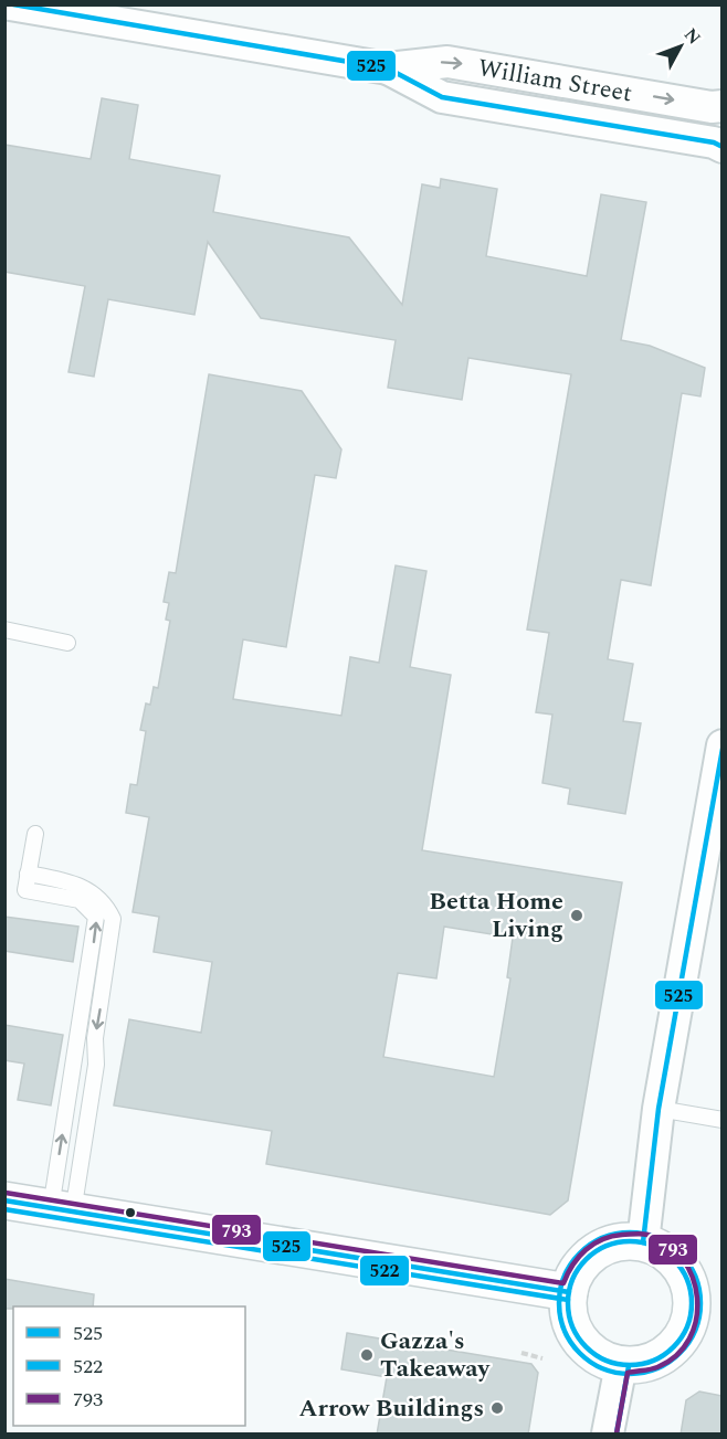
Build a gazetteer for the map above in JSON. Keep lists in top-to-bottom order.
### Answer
{
  "streets": {
    "street": ["William Street"]
  },
  "places": ["Betta Home Living", "Gazza's Takeaway", "Arrow Buildings"],
  "lines": ["transit line 525", "transit line 793", "transit line 522"],
  "legend": ["525", "522", "793"],
  "north": "top right"
}
